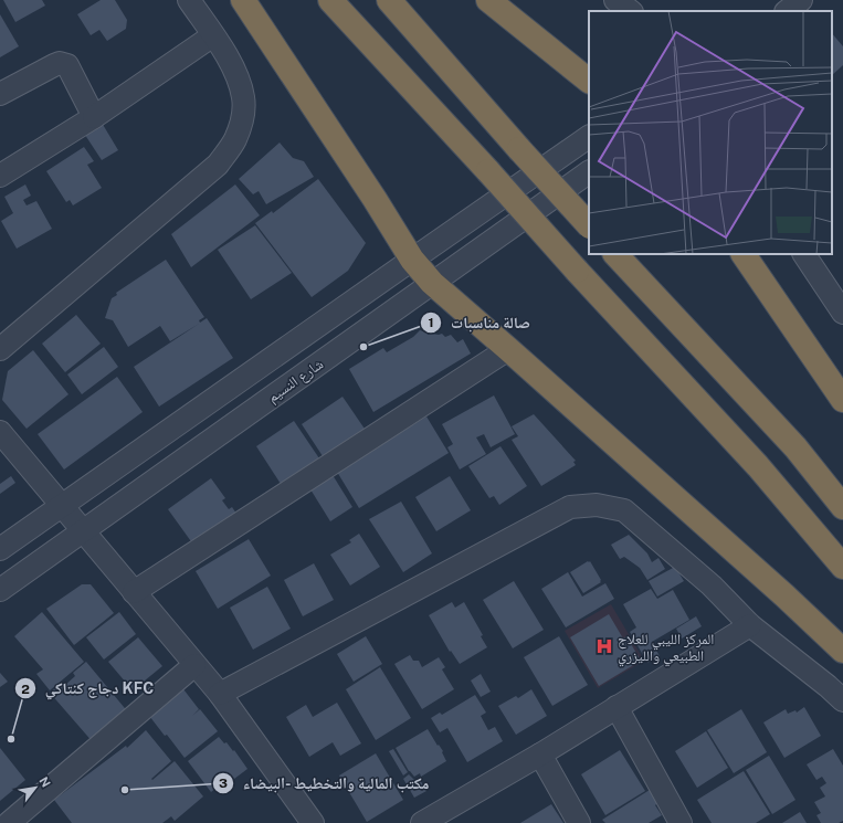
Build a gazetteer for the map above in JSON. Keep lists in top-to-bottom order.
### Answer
{
  "streets": {
    "street": ["شارع النسيم"]
  },
  "places": {
    "other": ["صالة مناسبات", "دجاج كنتاكي KFC", "مكتب المالية والتخطيط -البيضاء"],
    "hospital": ["المركز الليبي للعلاج الطبيعي والليزري"]
  },
  "north": "top right"
}
